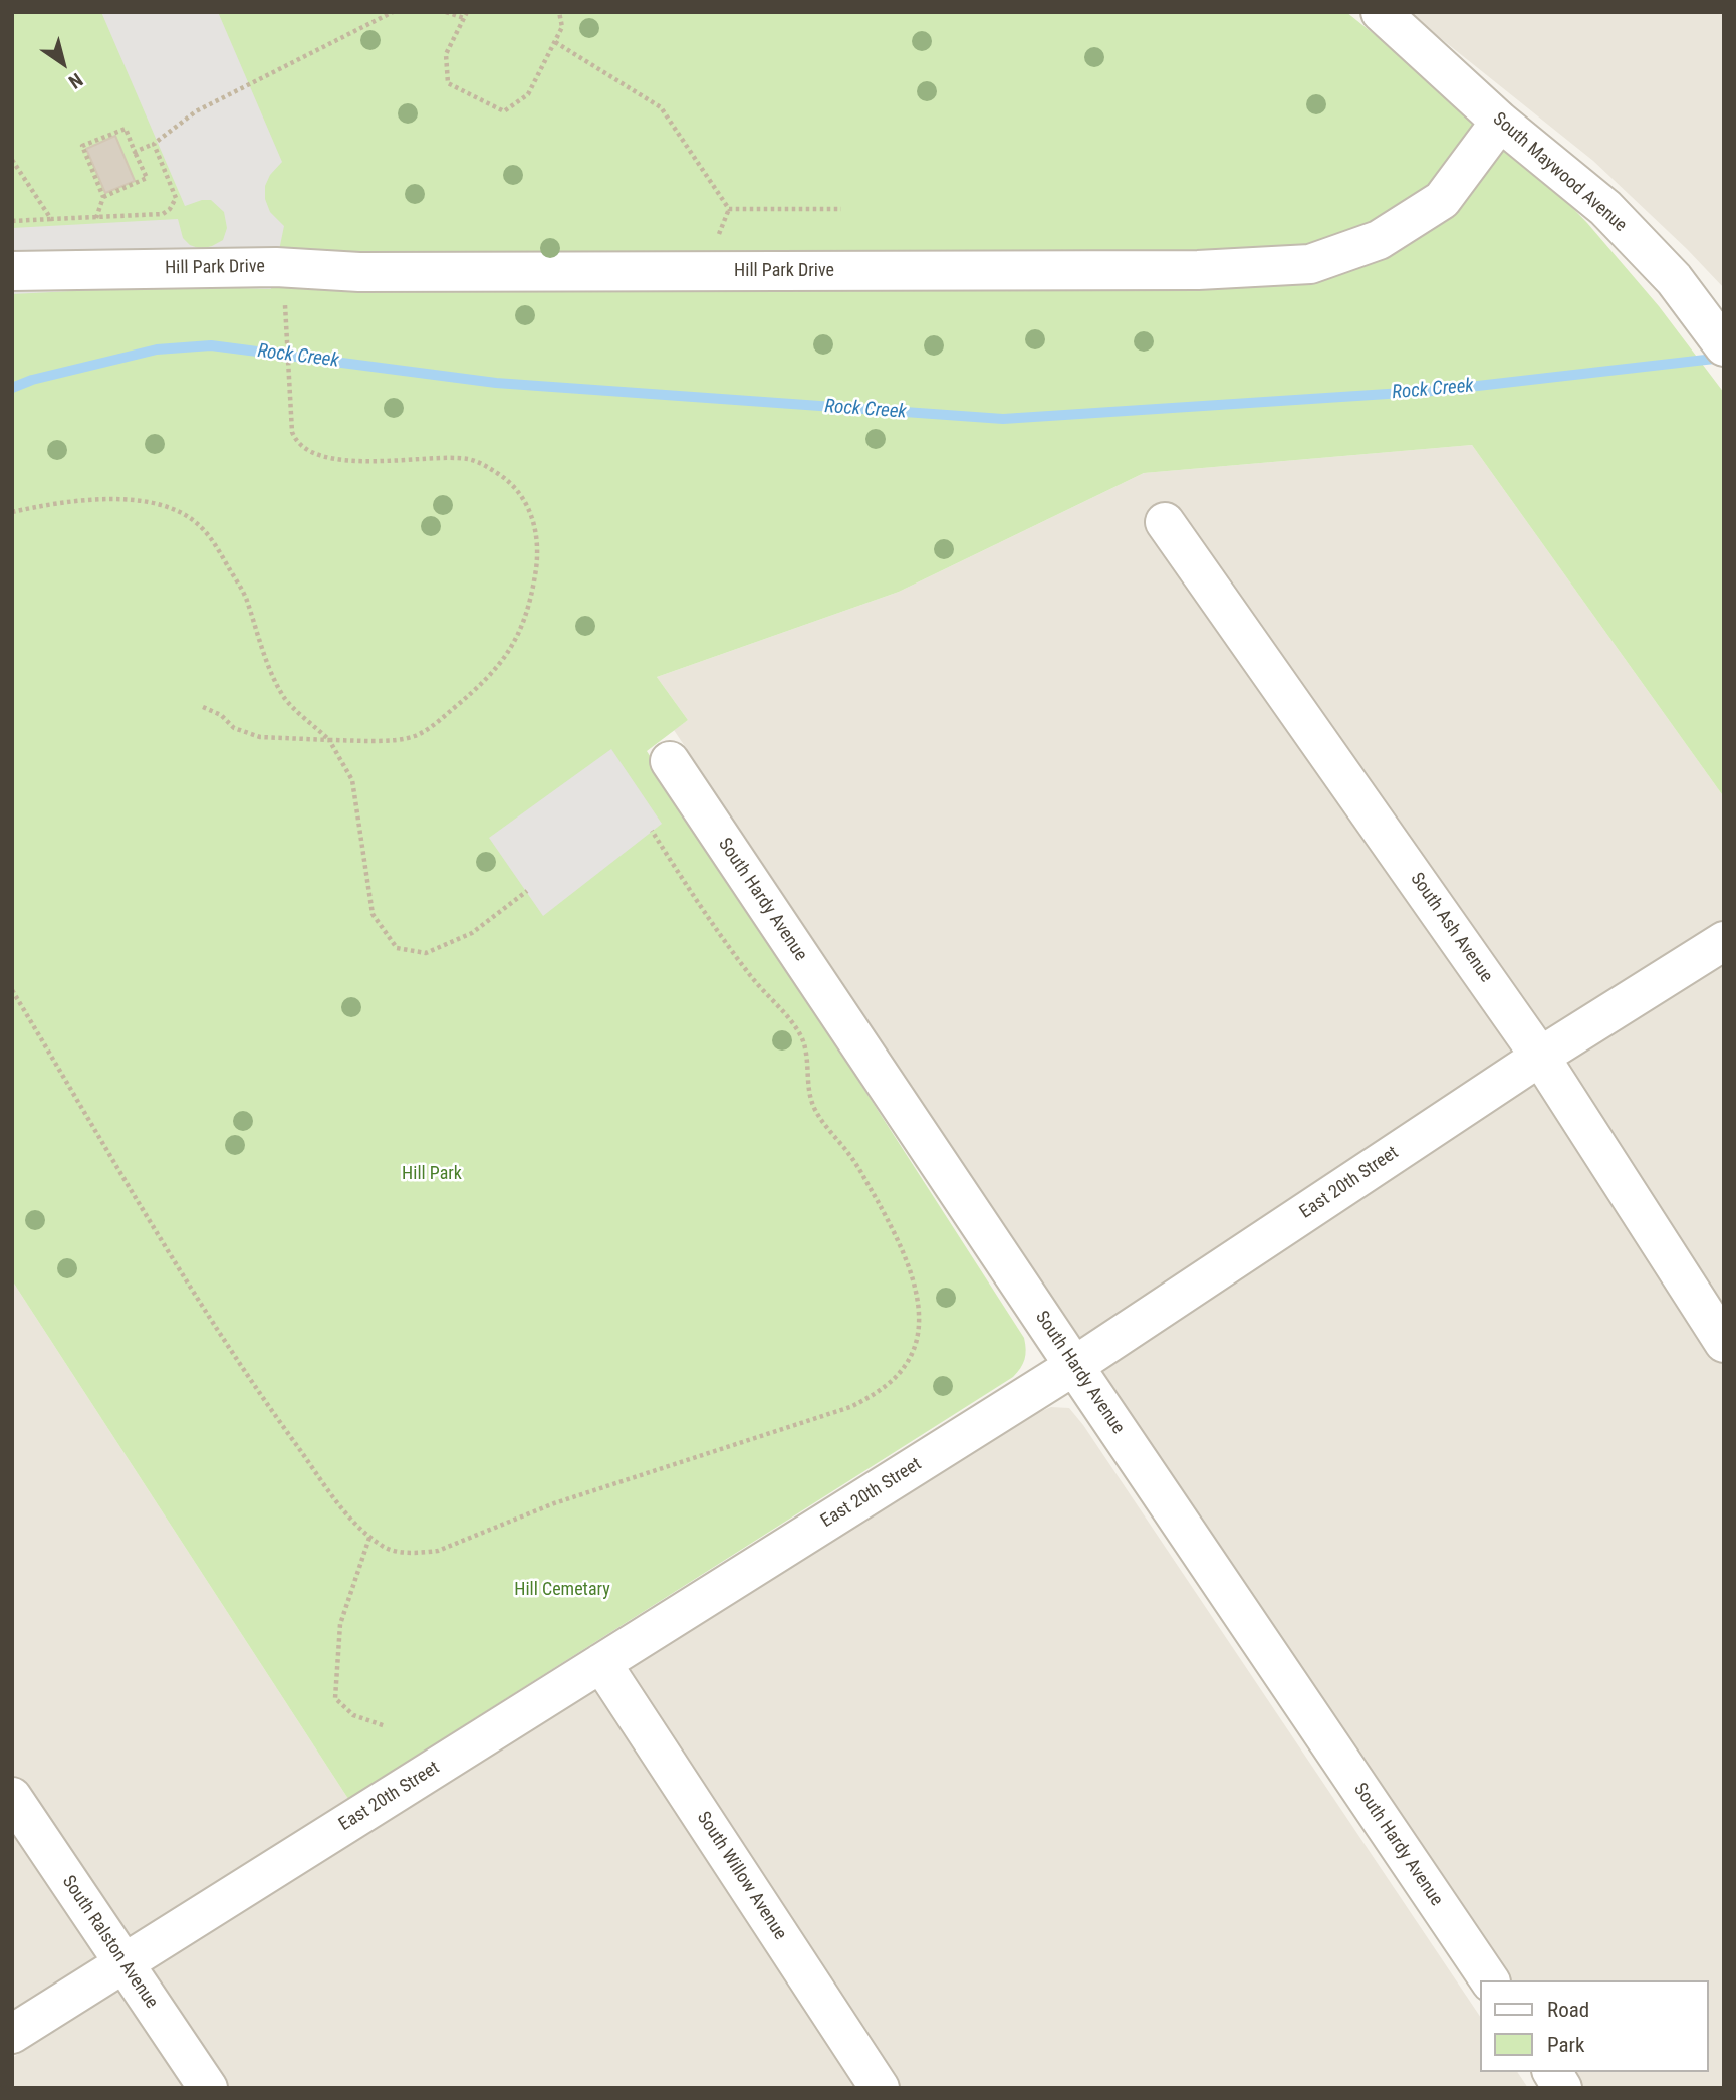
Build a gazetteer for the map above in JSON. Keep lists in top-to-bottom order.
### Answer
{
  "streets": {
    "street": [
      "South Maywood Avenue",
      "Hill Park Drive",
      "South Hardy Avenue",
      "South Ash Avenue",
      "East 20th Street",
      "South Willow Avenue",
      "South Ralston Avenue"
    ]
  },
  "crossings": [
    ["South Maywood Avenue", "Hill Park Drive"],
    ["South Hardy Avenue", "East 20th Street"],
    ["South Ash Avenue", "East 20th Street"],
    ["East 20th Street", "South Willow Avenue"],
    ["East 20th Street", "South Ralston Avenue"]
  ],
  "water": ["Rock Creek"],
  "parks": ["Hill Park", "Hill Cemetary"],
  "legend": ["Road", "Park"],
  "north": "bottom right"
}
